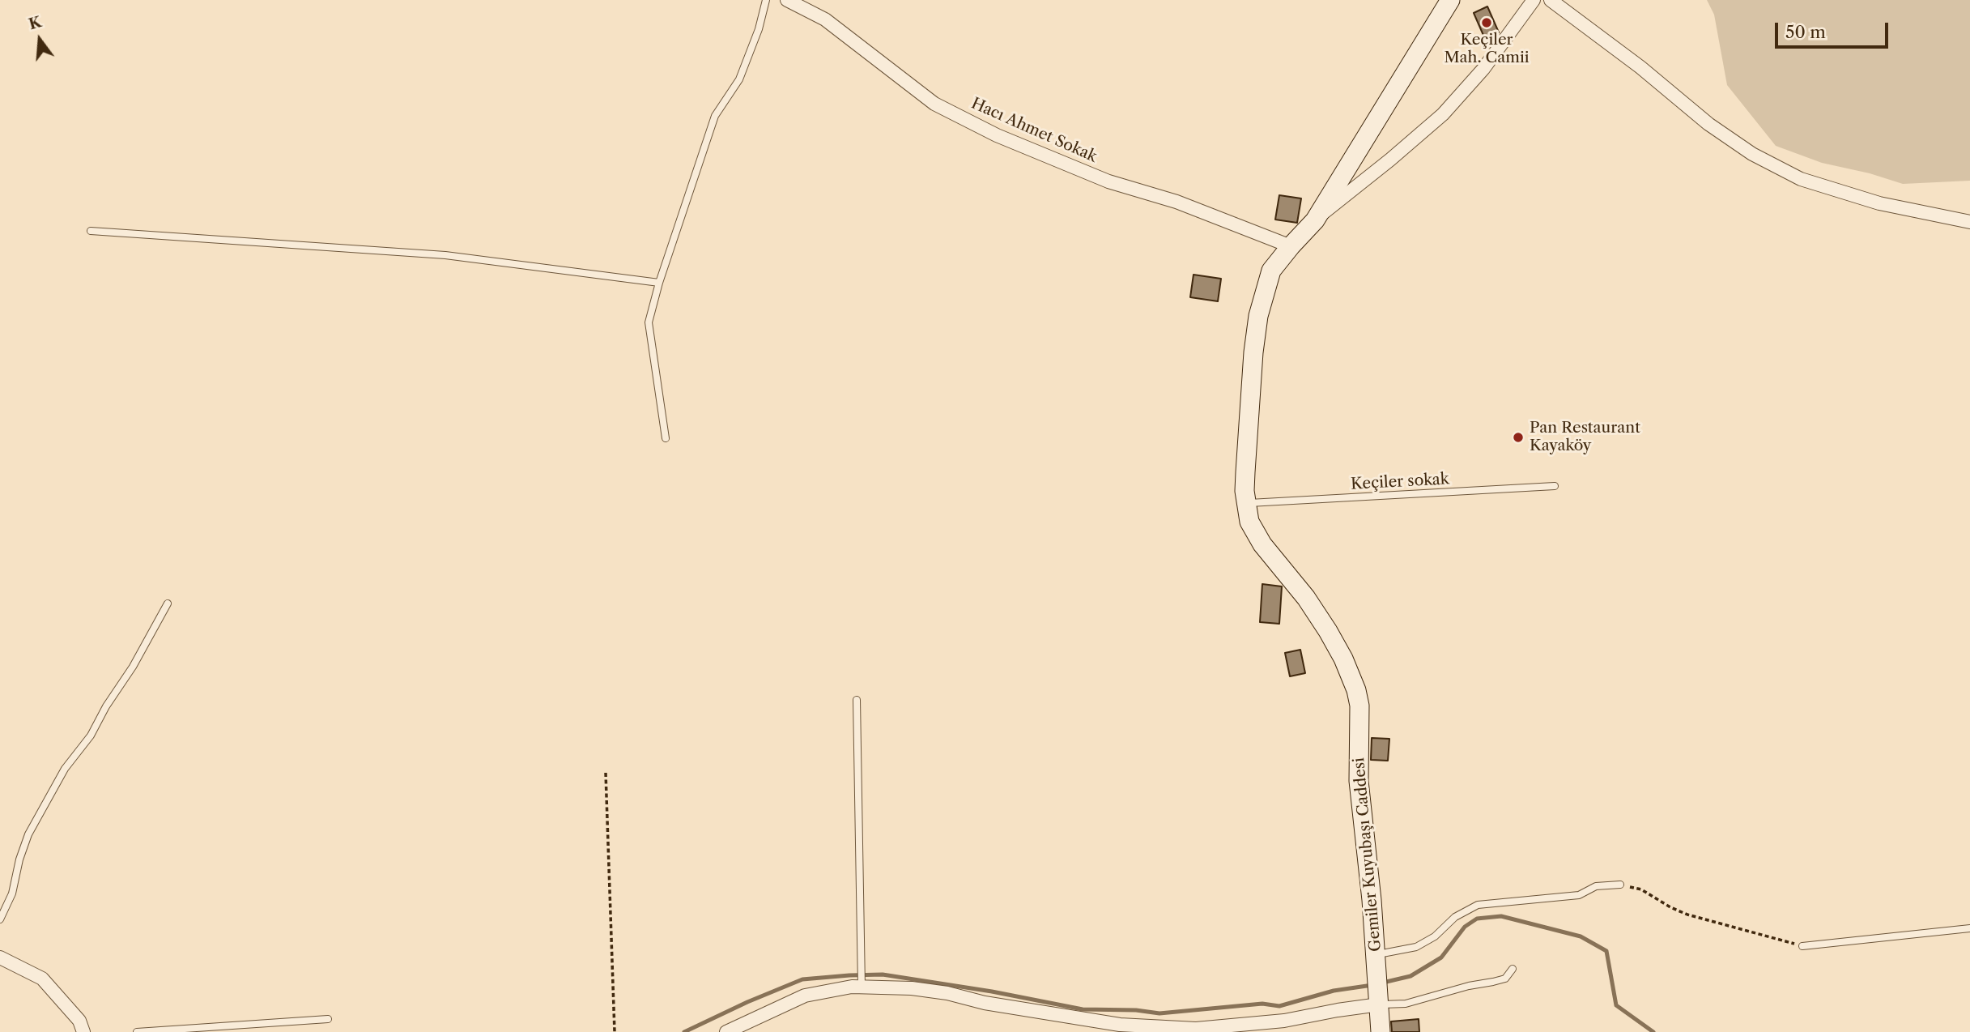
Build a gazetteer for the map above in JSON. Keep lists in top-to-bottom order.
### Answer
{
  "streets": {
    "street": ["Hacı Ahmet Sokak", "Gemiler Kuyubaşı Caddesi"],
    "lane": ["Keçiler sokak"]
  },
  "crossings": [
    ["Hacı Ahmet Sokak", "Gemiler Kuyubaşı Caddesi"],
    ["Keçiler sokak", "Gemiler Kuyubaşı Caddesi"]
  ],
  "places": ["Keçiler Mah. Camii", "Pan Restaurant Kayaköy"],
  "scale_bar": "50 m",
  "north": "top"
}
